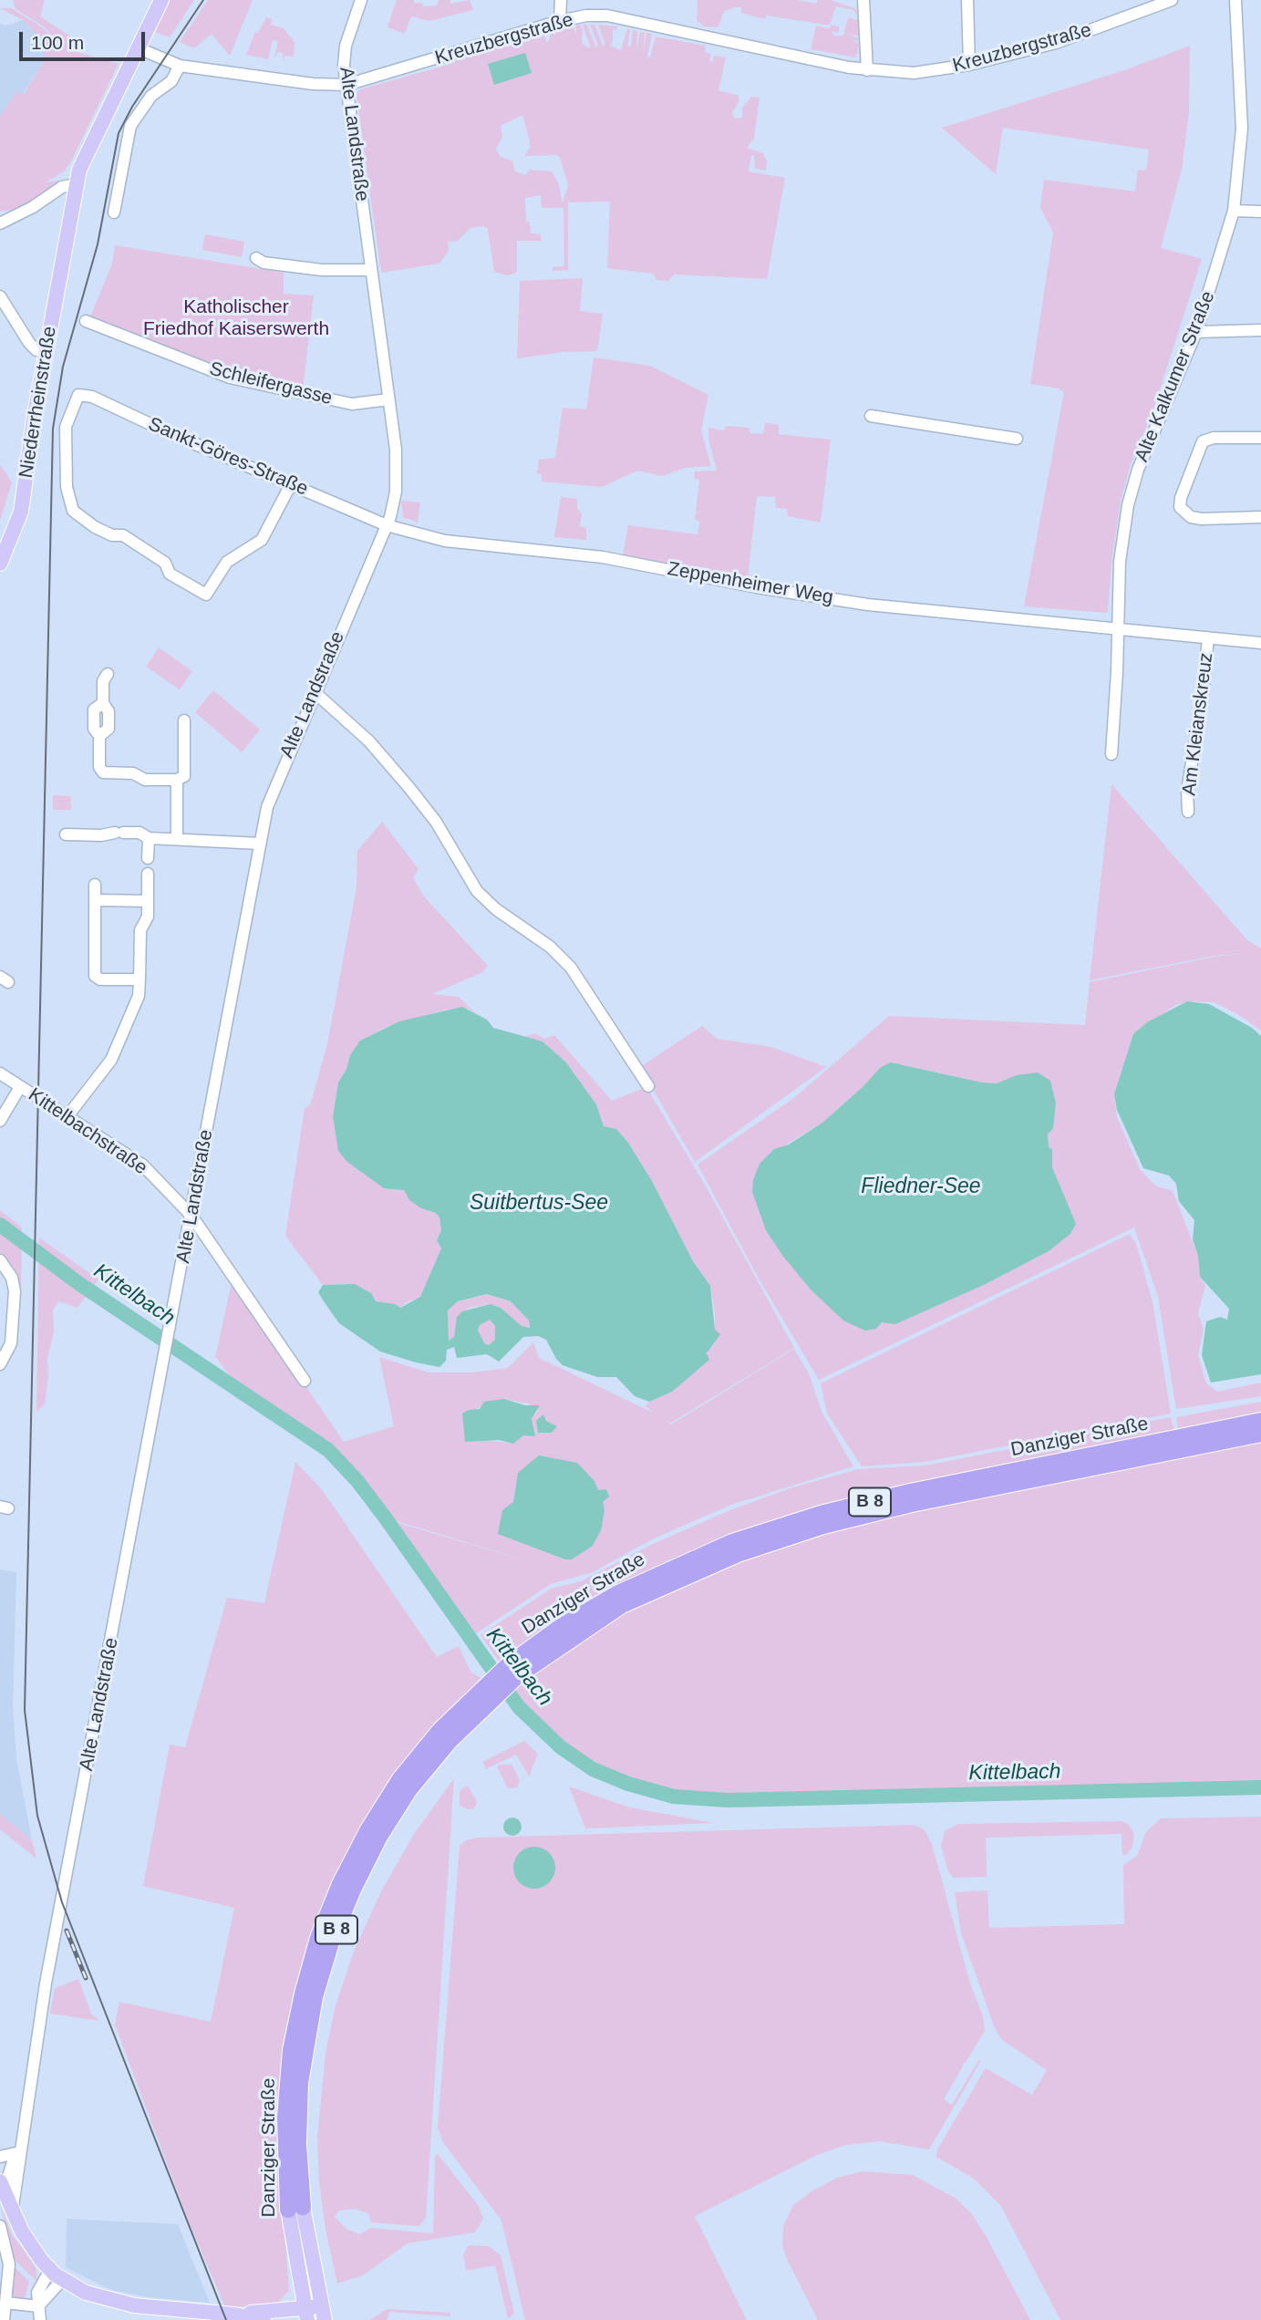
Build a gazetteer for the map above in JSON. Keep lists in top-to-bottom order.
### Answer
{
  "streets": {
    "highway": ["Danziger Straße", "B 8"],
    "main road": ["Niederrheinstraße"],
    "street": [
      "Kreuzbergstraße",
      "Alte Landstraße",
      "Alte Kalkumer Straße",
      "Schleifergasse",
      "Sankt-Göres-Straße",
      "Zeppenheimer Weg",
      "Am Kleianskreuz",
      "Kittelbachstraße"
    ]
  },
  "crossings": [
    ["Kreuzbergstraße", "Alte Landstraße"],
    ["Kreuzbergstraße", "Niederrheinstraße"],
    ["Alte Landstraße", "Schleifergasse"],
    ["Alte Landstraße", "Sankt-Göres-Straße"],
    ["Alte Landstraße", "Zeppenheimer Weg"],
    ["Alte Landstraße", "Kittelbachstraße"],
    ["Alte Kalkumer Straße", "Zeppenheimer Weg"],
    ["Sankt-Göres-Straße", "Zeppenheimer Weg"],
    ["Zeppenheimer Weg", "Am Kleianskreuz"]
  ],
  "water": ["Fliedner-See", "Suitbertus-See", "Kittelbach"],
  "parks": ["Katholischer Friedhof Kaiserswerth"],
  "scale_bar": "100 m"
}
